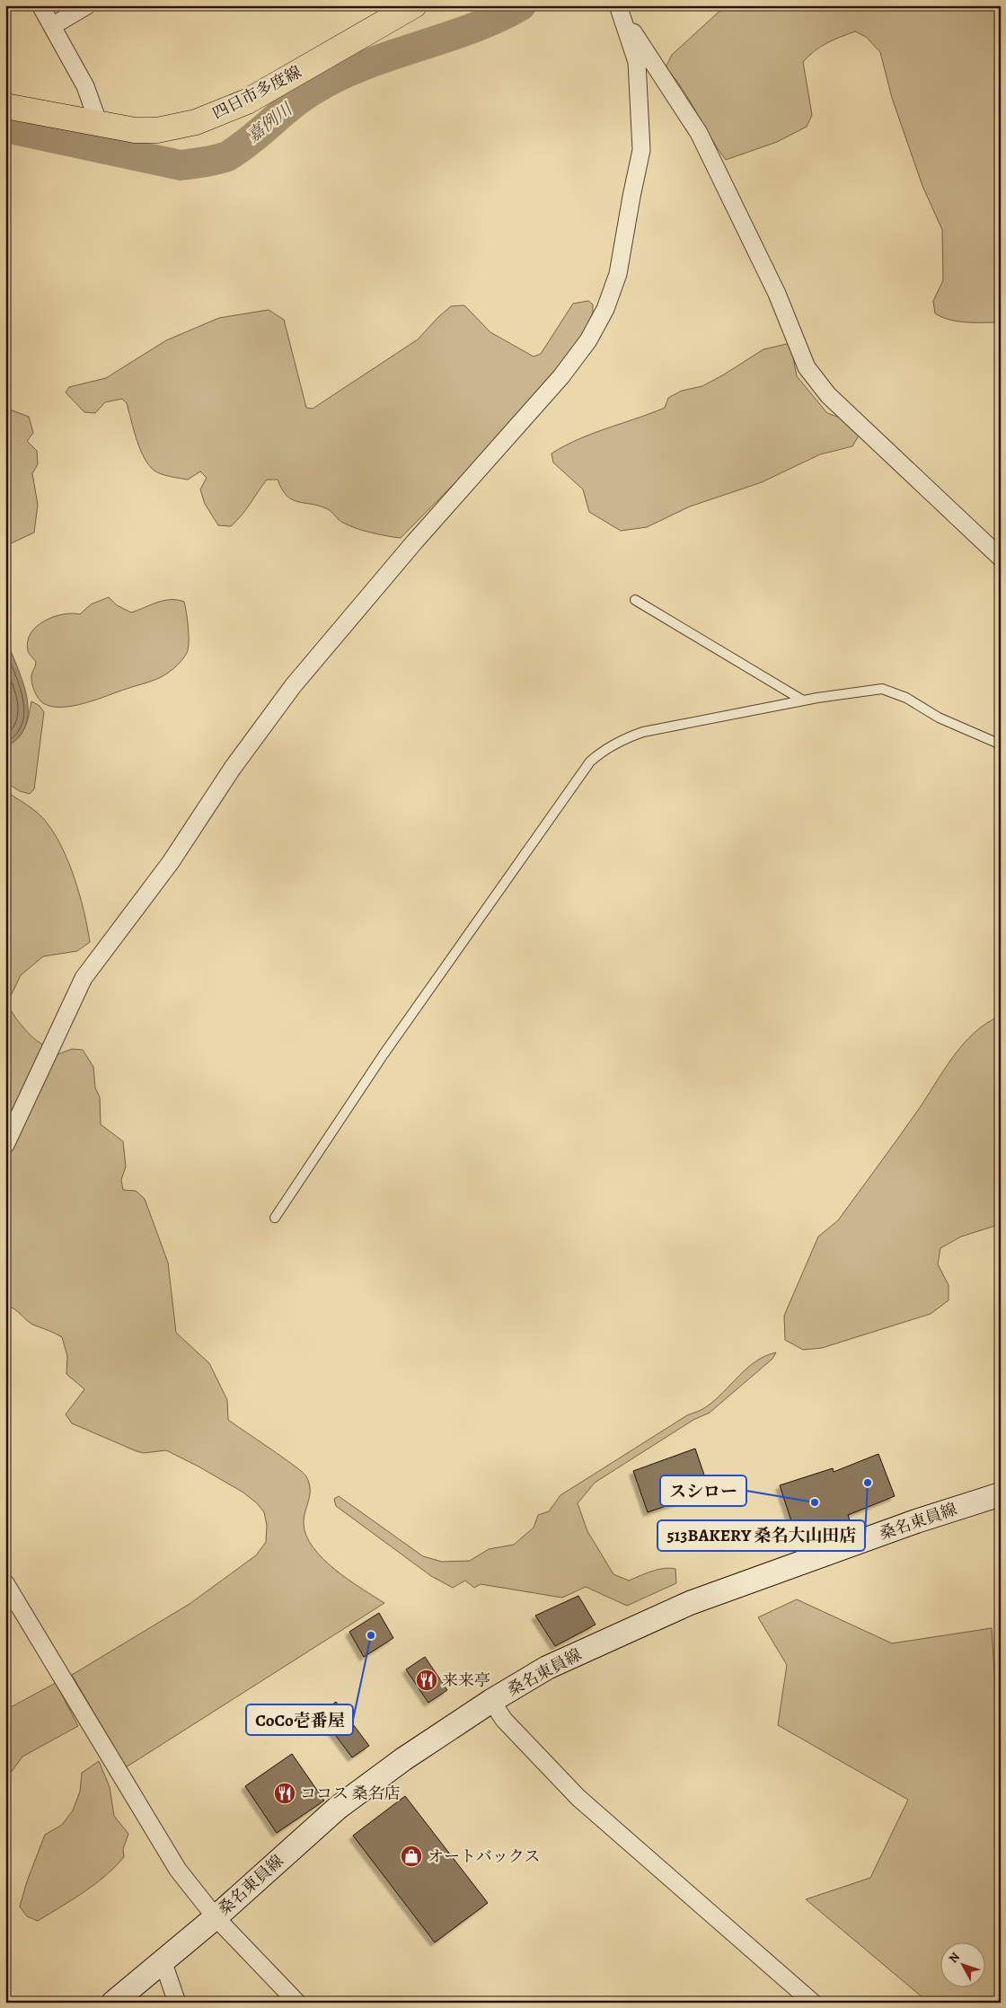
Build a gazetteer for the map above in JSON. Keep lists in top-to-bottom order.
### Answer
{
  "streets": {
    "main road": ["四日市多度線", "桑名東員線"]
  },
  "water": ["嘉例川"],
  "places": {
    "other": ["513BAKERY 桑名大山田店", "スシロー", "CoCo壱番屋"],
    "restaurant": ["来来亭", "ココス 桑名店"],
    "shop": ["オートバックス"]
  },
  "north": "top left"
}
